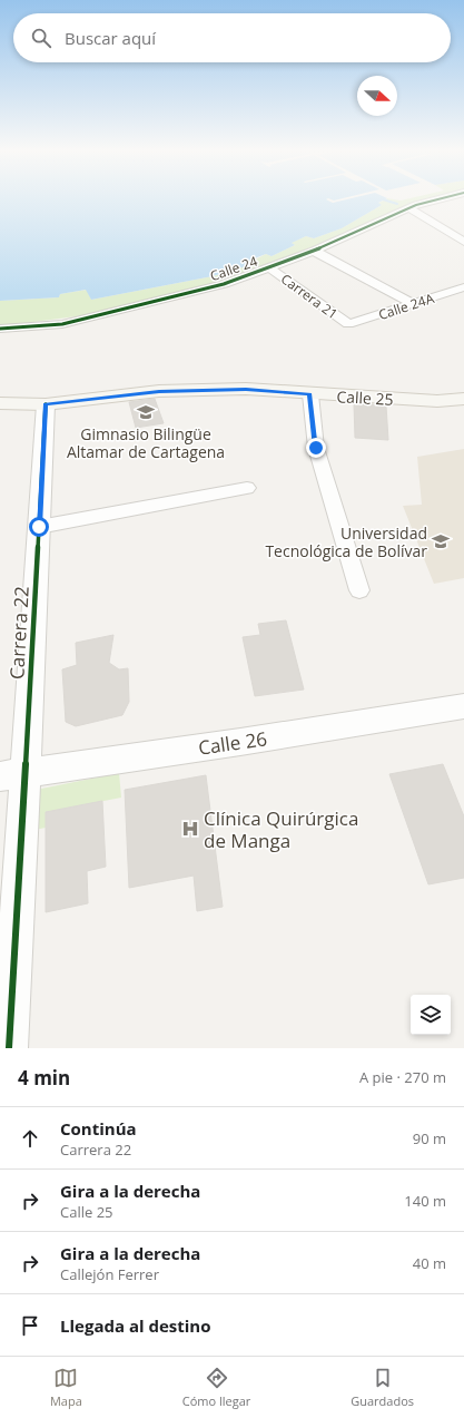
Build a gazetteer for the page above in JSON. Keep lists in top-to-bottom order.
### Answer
{
  "streets": {
    "main road": ["Calle 25"],
    "street": [
      "Calle 24",
      "Carrera 21",
      "Calle 24A",
      "Carrera 22",
      "Calle 26"
    ]
  },
  "crossings": [
    ["Calle 24", "Carrera 21"],
    ["Carrera 21", "Calle 24A"],
    ["Calle 25", "Carrera 22"],
    ["Carrera 22", "Calle 26"]
  ],
  "places": {
    "school or university": ["Gimnasio Bilingüe Altamar de Cartagena", "Universidad Tecnológica de Bolívar"],
    "hospital": ["Clínica Quirúrgica de Manga"]
  },
  "north": "right",
  "page": {
    "search": "Buscar aquí",
    "heading": ["4 min", "A pie · 270 m"],
    "list": [
      ["Continúa", "Carrera 22", "90 m"],
      ["Gira a la derecha", "Calle 25", "140 m"],
      ["Gira a la derecha", "Callejón Ferrer", "40 m"],
      "Llegada al destino"
    ],
    "nav": ["Mapa", "Cómo llegar", "Guardados"]
  }
}
